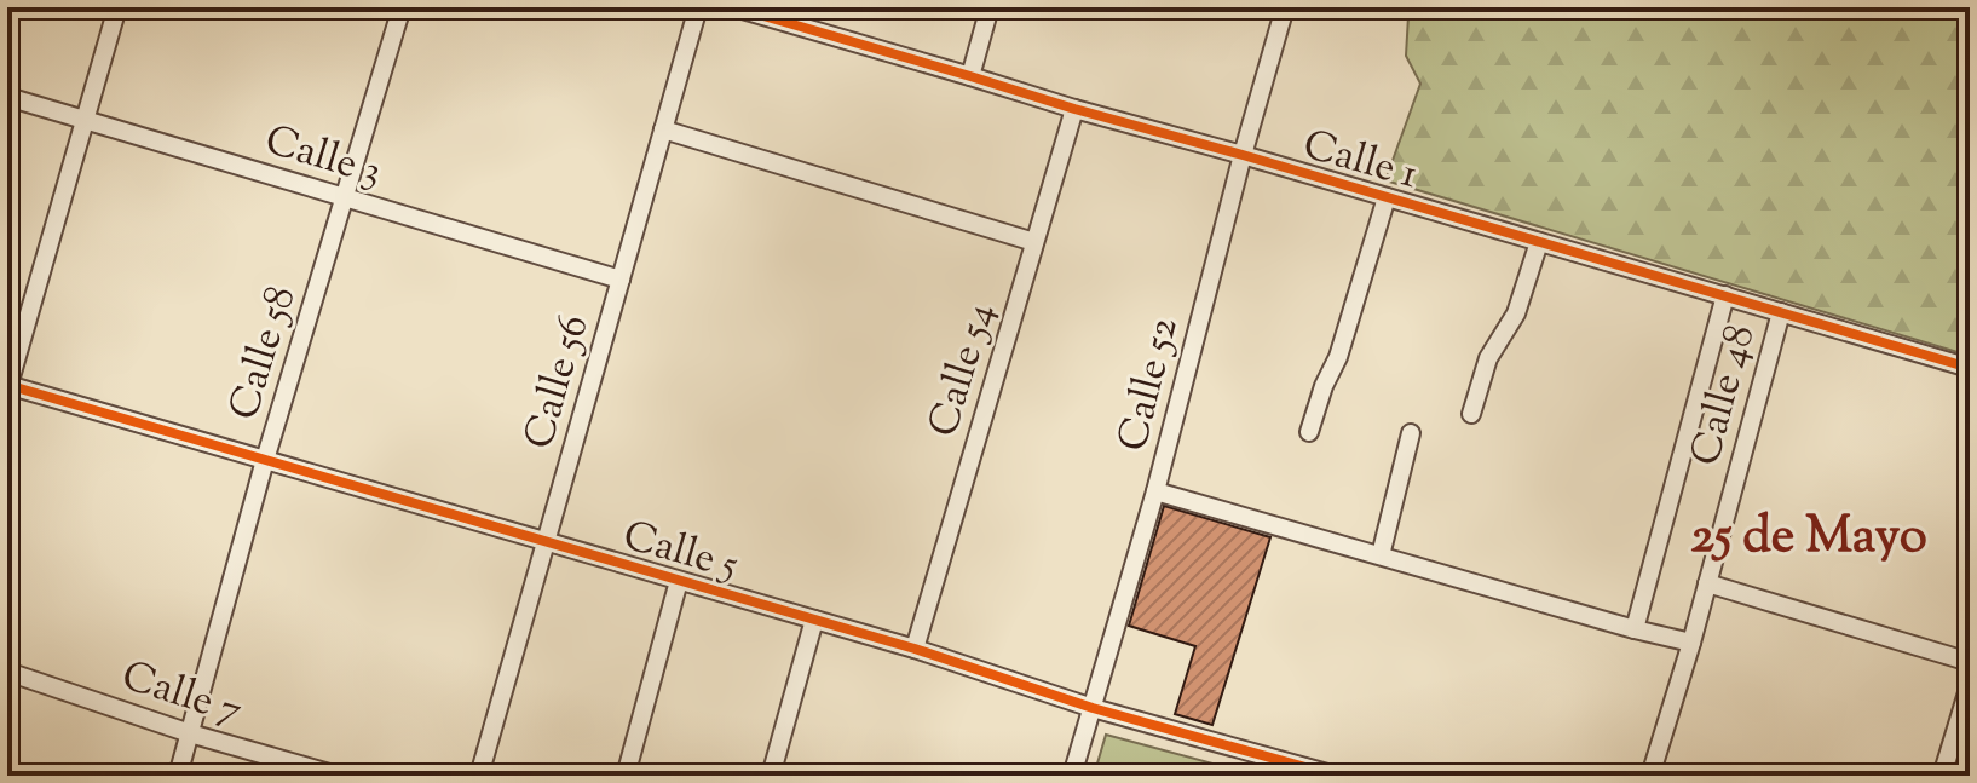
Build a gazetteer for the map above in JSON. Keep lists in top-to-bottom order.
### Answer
{
  "streets": {
    "street": [
      "Calle 3",
      "Calle 1",
      "Calle 58",
      "Calle 54",
      "Calle 56",
      "Calle 52",
      "Calle 48",
      "Calle 5",
      "Calle 7"
    ]
  },
  "crossings": [
    ["Calle 3", "Calle 58"],
    ["Calle 3", "Calle 56"],
    ["Calle 1", "Calle 54"],
    ["Calle 1", "Calle 52"],
    ["Calle 1", "Calle 48"],
    ["Calle 58", "Calle 5"],
    ["Calle 58", "Calle 7"],
    ["Calle 54", "Calle 5"],
    ["Calle 56", "Calle 5"],
    ["Calle 52", "Calle 5"]
  ],
  "districts": ["25 de Mayo"]
}
